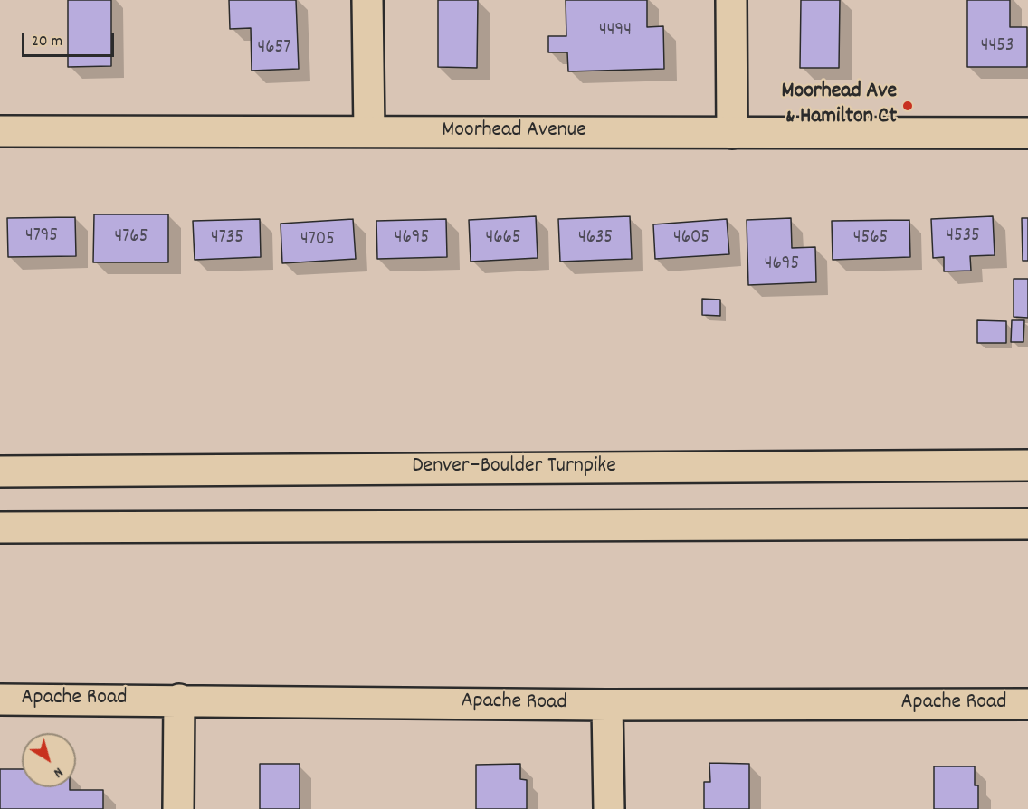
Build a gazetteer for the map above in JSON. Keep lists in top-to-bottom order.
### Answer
{
  "streets": {
    "main road": ["Moorhead Avenue", "Denver–Boulder Turnpike", "Apache Road"]
  },
  "places": ["Moorhead Ave & Hamilton Ct"],
  "house_numbers": [
    "4494",
    "4453",
    "4657",
    "4795",
    "4535",
    "4765",
    "4735",
    "4695",
    "4665",
    "4635",
    "4605",
    "4565",
    "4705",
    "4695"
  ],
  "scale_bar": "20 m",
  "north": "bottom right"
}
